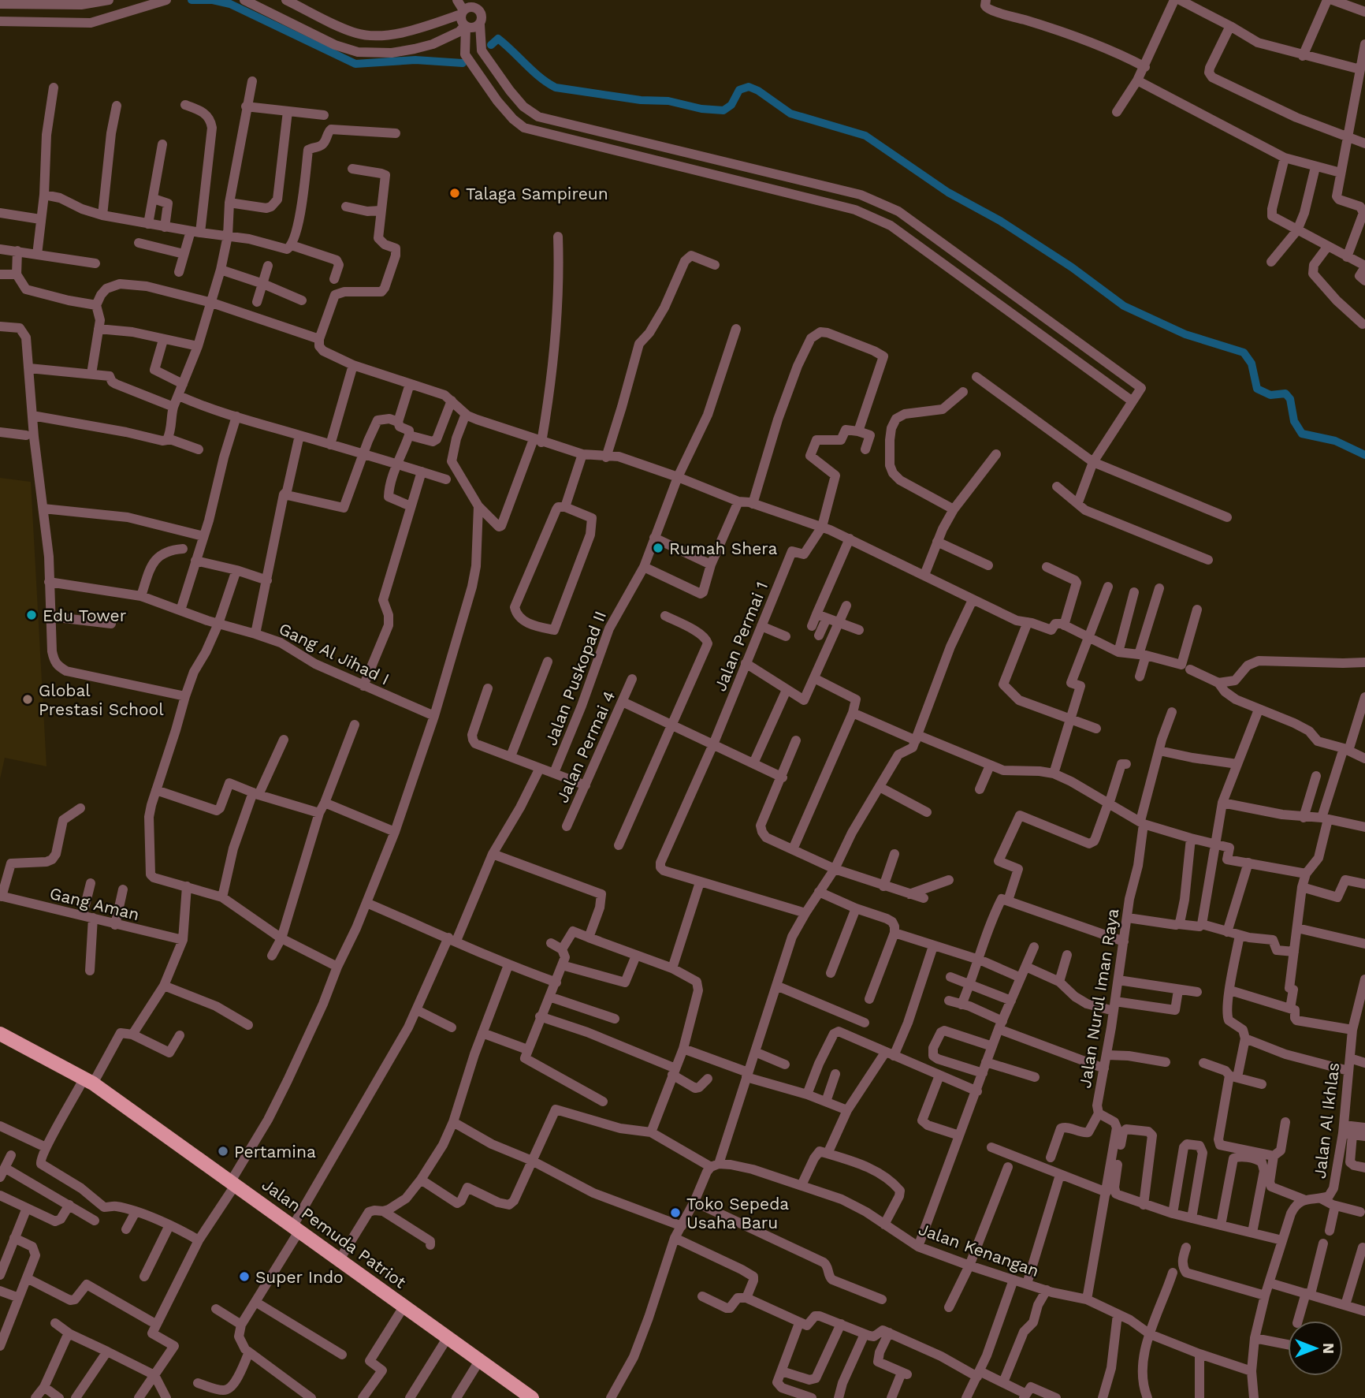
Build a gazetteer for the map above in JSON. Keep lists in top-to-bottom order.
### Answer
{
  "streets": {
    "main road": ["Jalan Pemuda Patriot"],
    "street": [
      "Jalan Permai 1",
      "Gang Al Jihad I",
      "Jalan Puskopad II",
      "Jalan Permai 4",
      "Gang Aman",
      "Jalan Nurul Iman Raya",
      "Jalan Al Ikhlas",
      "Jalan Kenangan"
    ]
  },
  "crossings": [
    ["Jalan Nurul Iman Raya", "Jalan Kenangan"],
    ["Jalan Al Ikhlas", "Jalan Kenangan"]
  ],
  "places": [
    "Talaga Sampireun",
    "Rumah Shera",
    "Edu Tower",
    "Global Prestasi School",
    "Pertamina",
    "Toko Sepeda Usaha Baru",
    "Super Indo"
  ],
  "north": "right"
}
